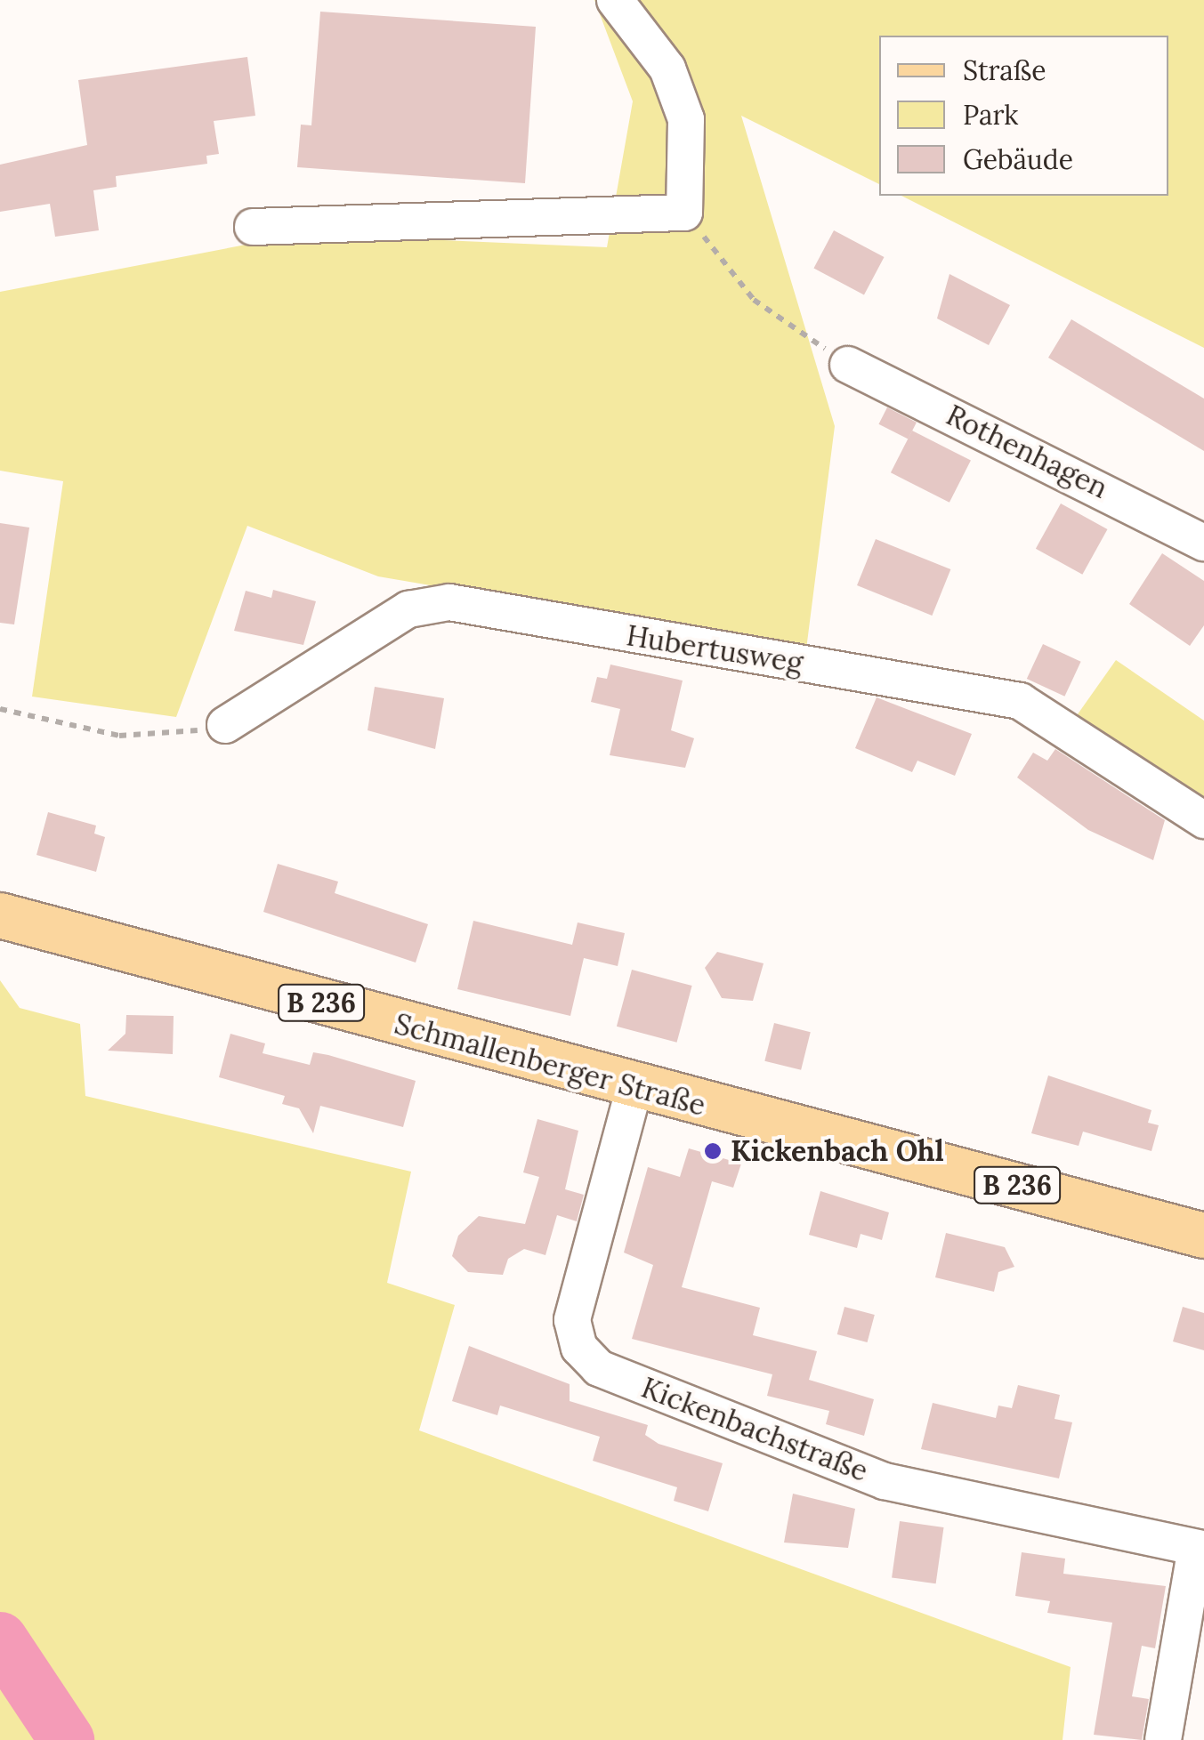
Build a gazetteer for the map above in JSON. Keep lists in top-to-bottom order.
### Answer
{
  "streets": {
    "main road": ["B 236", "Schmallenberger Straße"],
    "street": ["Rothenhagen", "Hubertusweg", "Kickenbachstraße"]
  },
  "crossings": [
    ["Schmallenberger Straße", "Kickenbachstraße"]
  ],
  "places": ["Kickenbach Ohl"],
  "legend": ["Straße", "Park", "Gebäude"]
}
